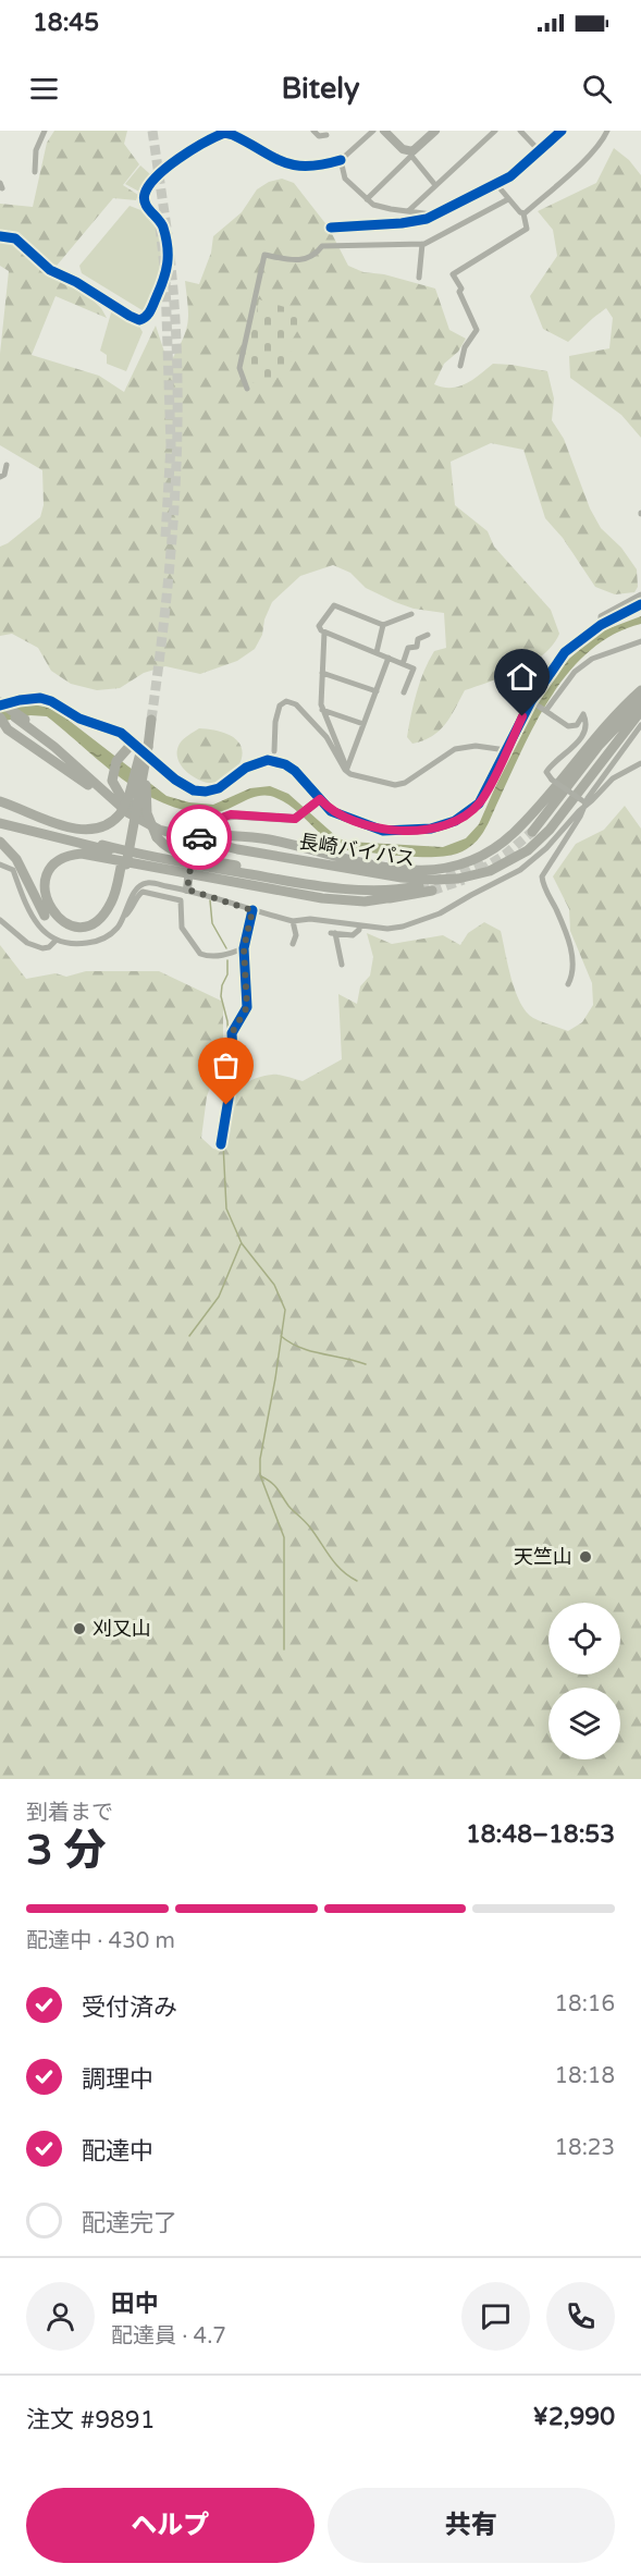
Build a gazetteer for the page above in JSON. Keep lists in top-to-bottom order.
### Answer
{
  "streets": {
    "highway": ["長崎バイパス"]
  },
  "places": ["天竺山", "刈又山"],
  "page": {
    "status": "18:45",
    "header": "Bitely",
    "heading": ["3 分", "到着まで", "18:48–18:53"],
    "panel": [
      "田中",
      "配達員 · 4.7",
      "注文 #9891",
      "¥2,990"
    ],
    "bar": "配達中 · 430 m",
    "list": [
      ["受付済み", "18:16"],
      ["調理中", "18:18"],
      ["配達中", "18:23"],
      "配達完了"
    ],
    "buttons": ["ヘルプ", "共有"]
  }
}
